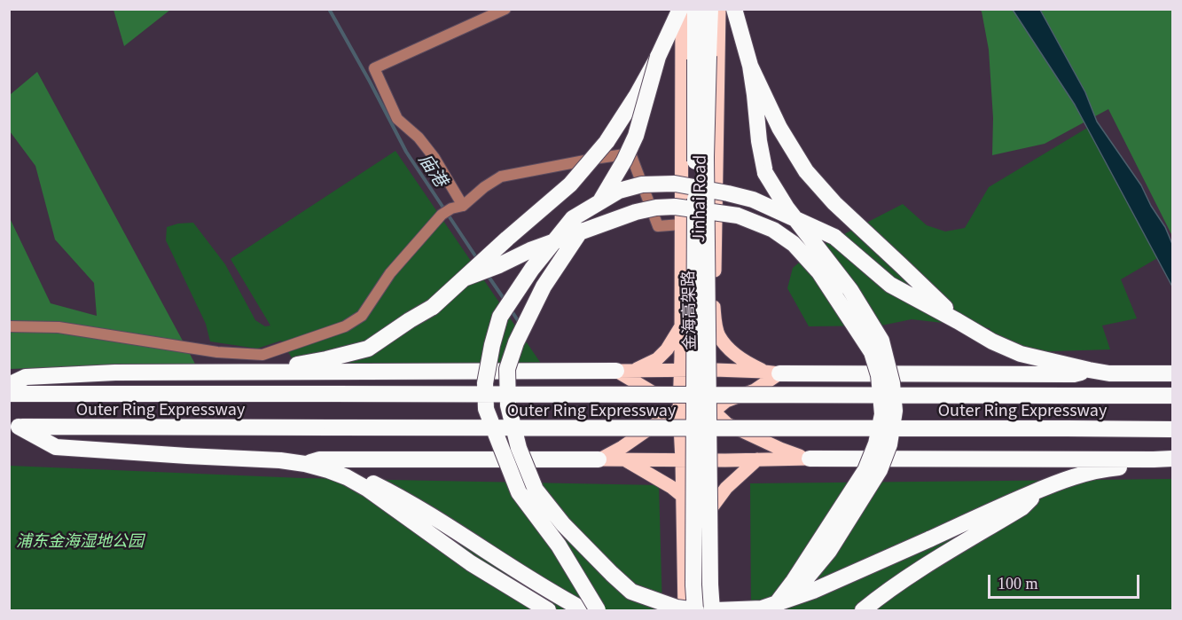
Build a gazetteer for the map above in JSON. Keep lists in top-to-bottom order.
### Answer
{
  "streets": {
    "highway": ["金海高架路", "Outer Ring Expressway"],
    "main road": ["Jinhai Road"]
  },
  "crossings": [
    ["Jinhai Road", "金海高架路"]
  ],
  "water": ["庙港"],
  "parks": ["浦东金海湿地公园"],
  "scale_bar": "100 m"
}
